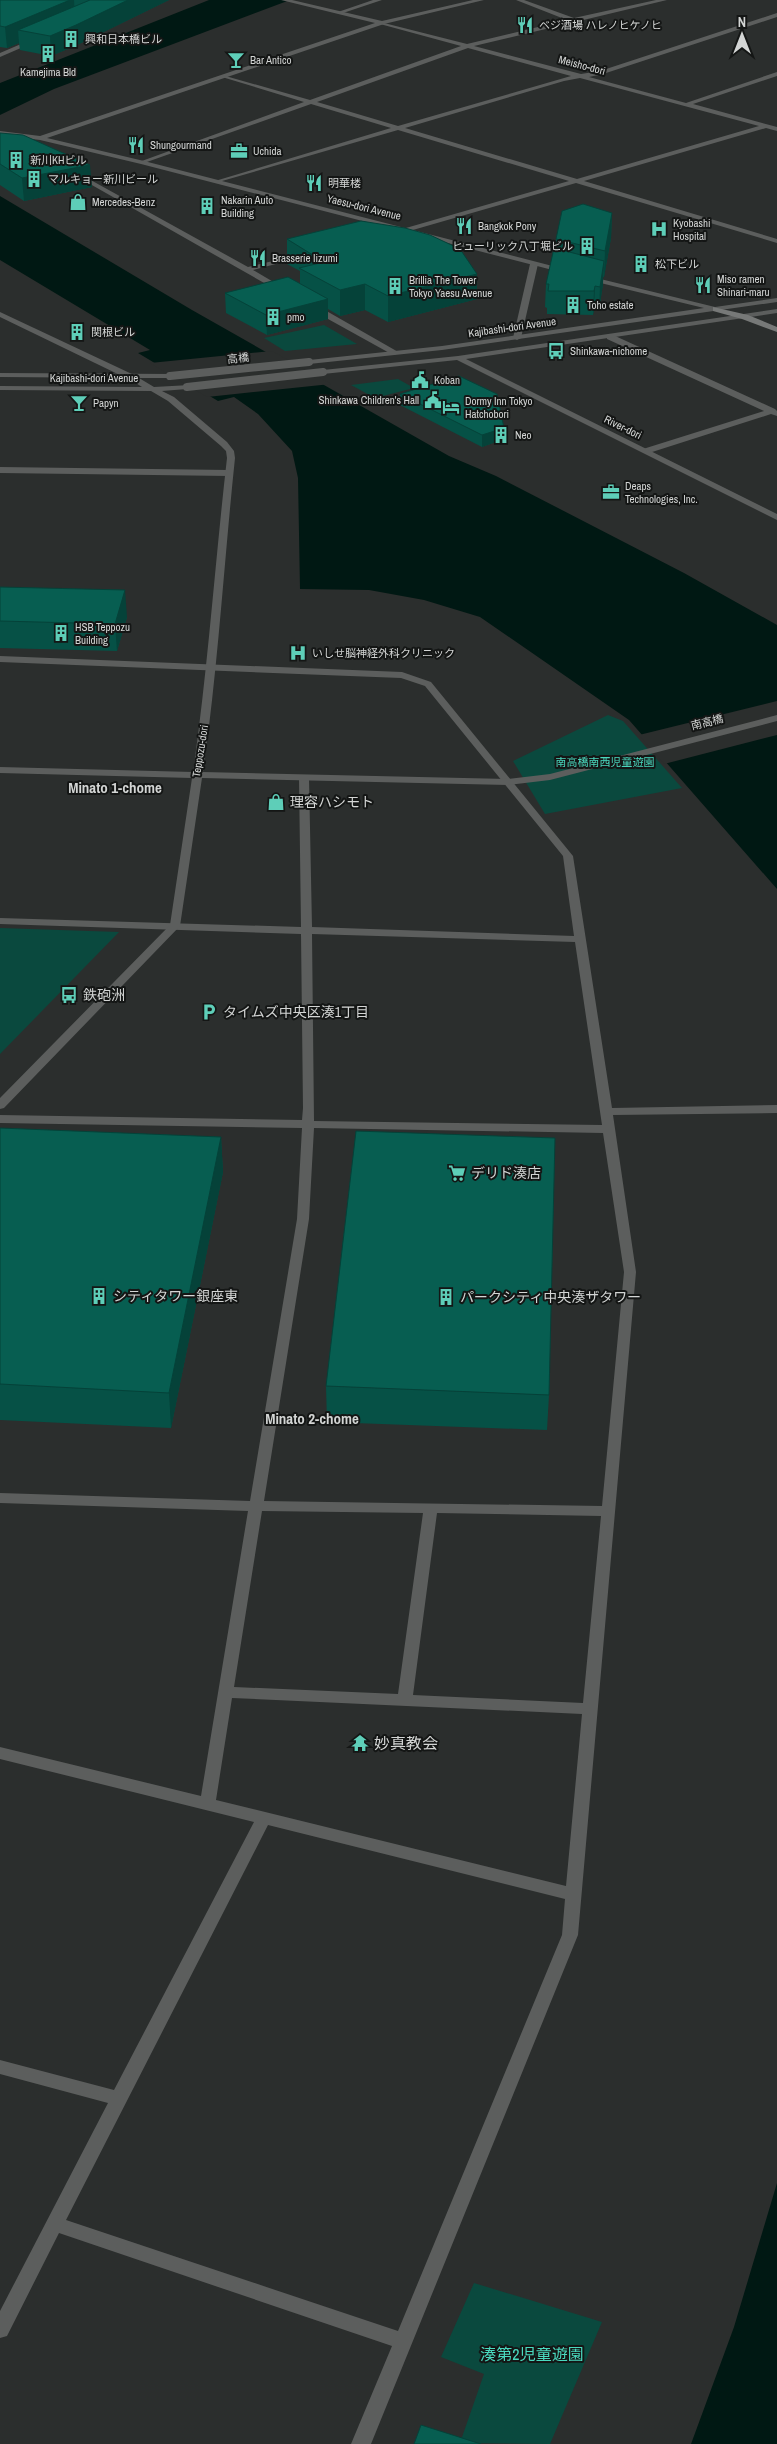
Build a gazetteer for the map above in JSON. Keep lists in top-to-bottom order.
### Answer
{
  "streets": {
    "street": [
      "Meisho-dori",
      "Yaesu-dori Avenue",
      "Kajibashi-dori Avenue",
      "高橋",
      "River-dori",
      "南高橋",
      "Teppozu-dori"
    ]
  },
  "crossings": [
    ["Kajibashi-dori Avenue", "高橋"],
    ["Kajibashi-dori Avenue", "River-dori"],
    ["Kajibashi-dori Avenue", "Teppozu-dori"],
    ["南高橋", "Teppozu-dori"]
  ],
  "districts": ["Minato 1-chome", "Minato 2-chome"],
  "parks": ["南高橋南西児童遊園", "湊第2児童遊園"],
  "places": {
    "restaurant": [
      "ベジ酒場 ハレノヒケノヒ",
      "Shungourmand",
      "明華楼",
      "Bangkok Pony",
      "Brasserie Iizumi",
      "Miso ramen Shinari-maru"
    ],
    "building": [
      "興和日本橋ビル",
      "Kamejima Bld",
      "新川KHビル",
      "マルキョー新川ビール",
      "Nakarin Auto Building",
      "ヒューリック八丁堀ビル",
      "松下ビル",
      "Brillia The Tower Tokyo Yaesu Avenue",
      "Toho estate",
      "pmo",
      "関根ビル",
      "Neo",
      "HSB Teppozu Building",
      "シティタワー銀座東",
      "パークシティ中央湊ザタワー"
    ],
    "bar": ["Bar Antico", "Papyn"],
    "office": ["Uchida", "Deaps Technologies, Inc."],
    "shop": ["Mercedes-Benz", "理容ハシモト"],
    "hospital": ["Kyobashi Hospital", "いしせ脳神経外科クリニック"],
    "bus stop": ["Shinkawa-nichome", "鉄砲洲"],
    "public building": ["Koban", "Shinkawa Children's Hall"],
    "hotel": ["Dormy Inn Tokyo Hatchobori"],
    "parking": ["タイムズ中央区湊1丁目"],
    "supermarket": ["デリド湊店"],
    "temple": ["妙真教会"]
  },
  "north": "top"
}
